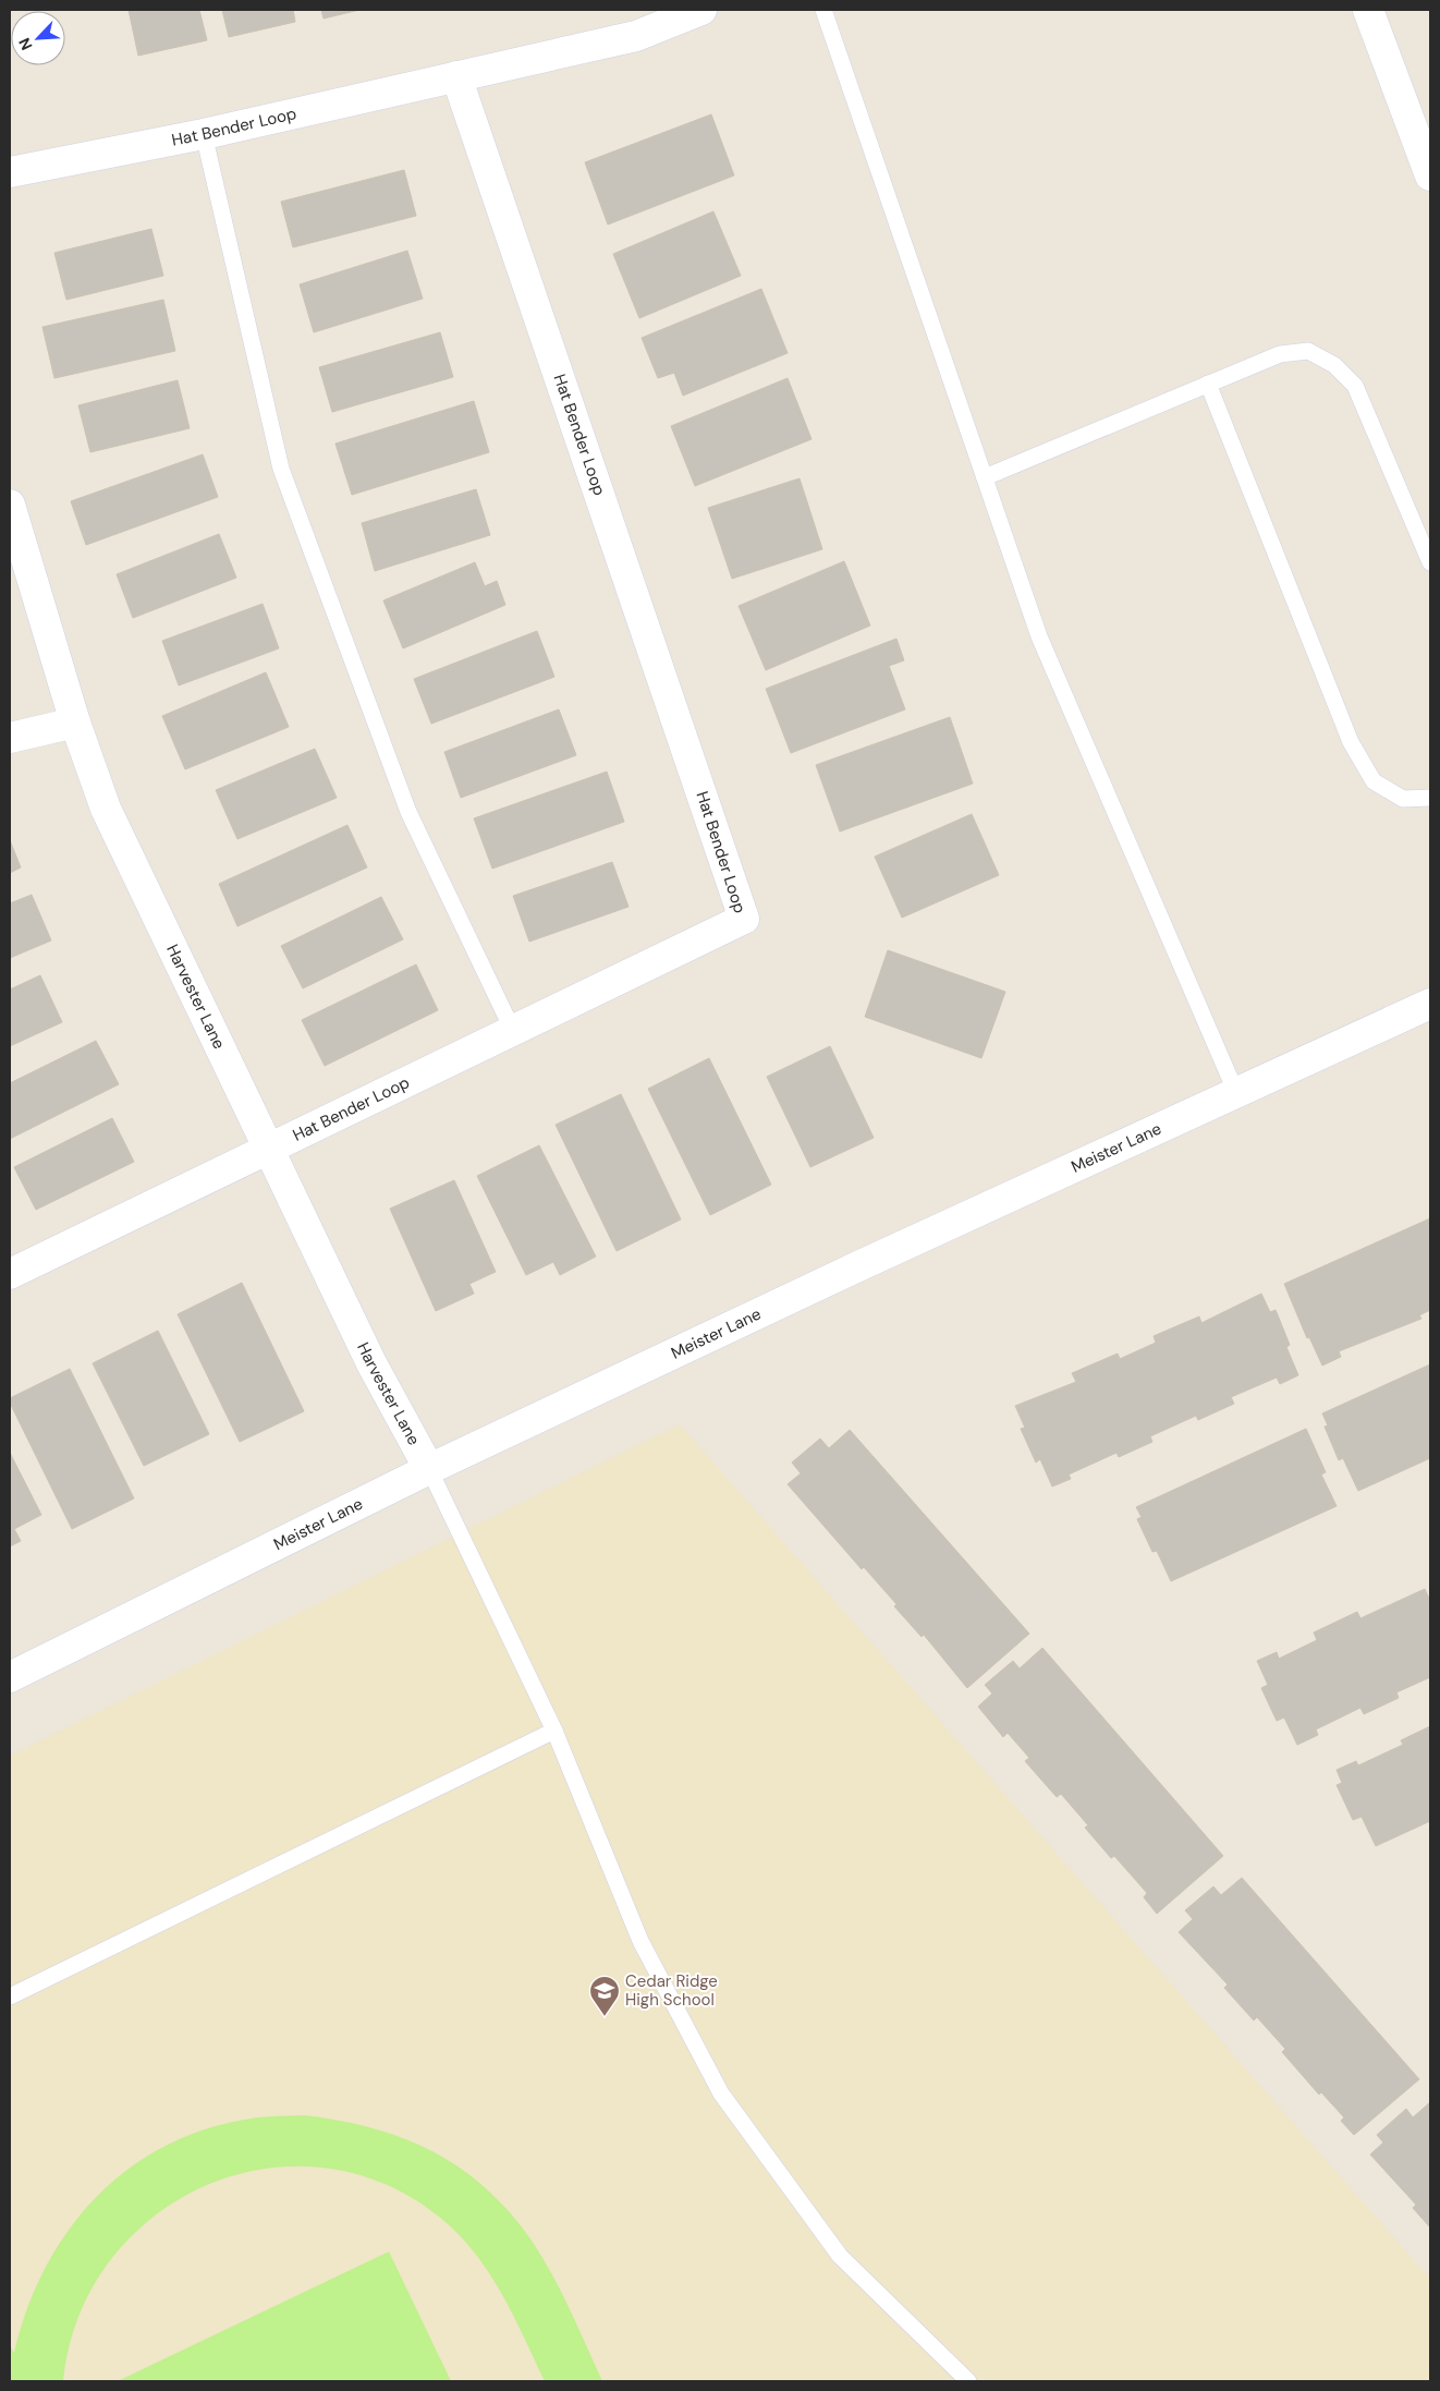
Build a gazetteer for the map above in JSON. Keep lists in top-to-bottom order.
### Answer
{
  "streets": {
    "street": ["Hat Bender Loop", "Harvester Lane", "Meister Lane"]
  },
  "crossings": [
    ["Hat Bender Loop", "Harvester Lane"],
    ["Harvester Lane", "Meister Lane"]
  ],
  "places": {
    "school or university": ["Cedar Ridge High School"]
  },
  "north": "bottom left"
}
